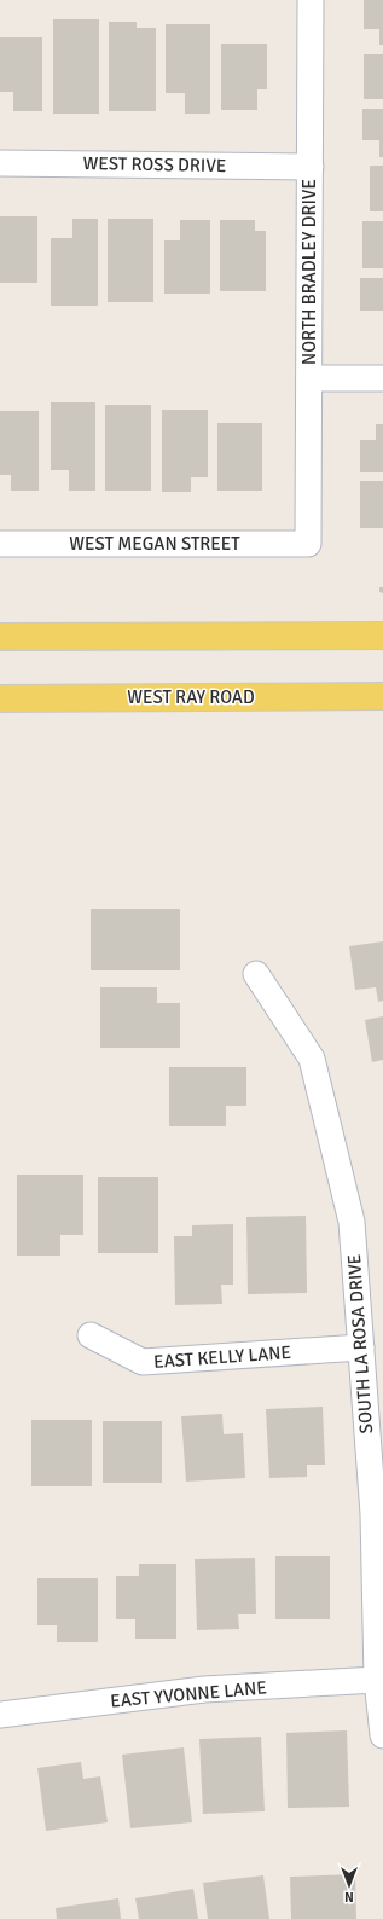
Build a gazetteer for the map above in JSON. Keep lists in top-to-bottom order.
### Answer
{
  "streets": {
    "main road": ["WEST RAY ROAD"],
    "street": [
      "WEST ROSS DRIVE",
      "NORTH BRADLEY DRIVE",
      "WEST MEGAN STREET",
      "SOUTH LA ROSA DRIVE",
      "EAST KELLY LANE",
      "EAST YVONNE LANE"
    ]
  },
  "crossings": [
    ["WEST ROSS DRIVE", "NORTH BRADLEY DRIVE"],
    ["NORTH BRADLEY DRIVE", "WEST MEGAN STREET"],
    ["SOUTH LA ROSA DRIVE", "EAST KELLY LANE"],
    ["SOUTH LA ROSA DRIVE", "EAST YVONNE LANE"]
  ],
  "north": "bottom"
}
